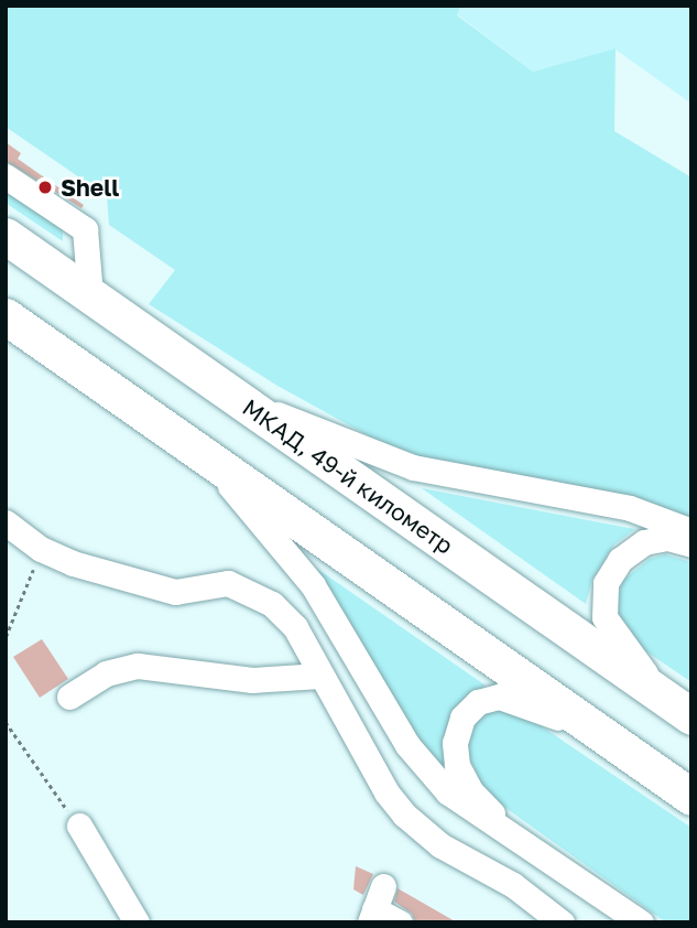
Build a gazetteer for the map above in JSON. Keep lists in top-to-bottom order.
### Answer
{
  "streets": {
    "highway": ["МКАД, 49-й километр"]
  },
  "places": ["Shell"]
}
